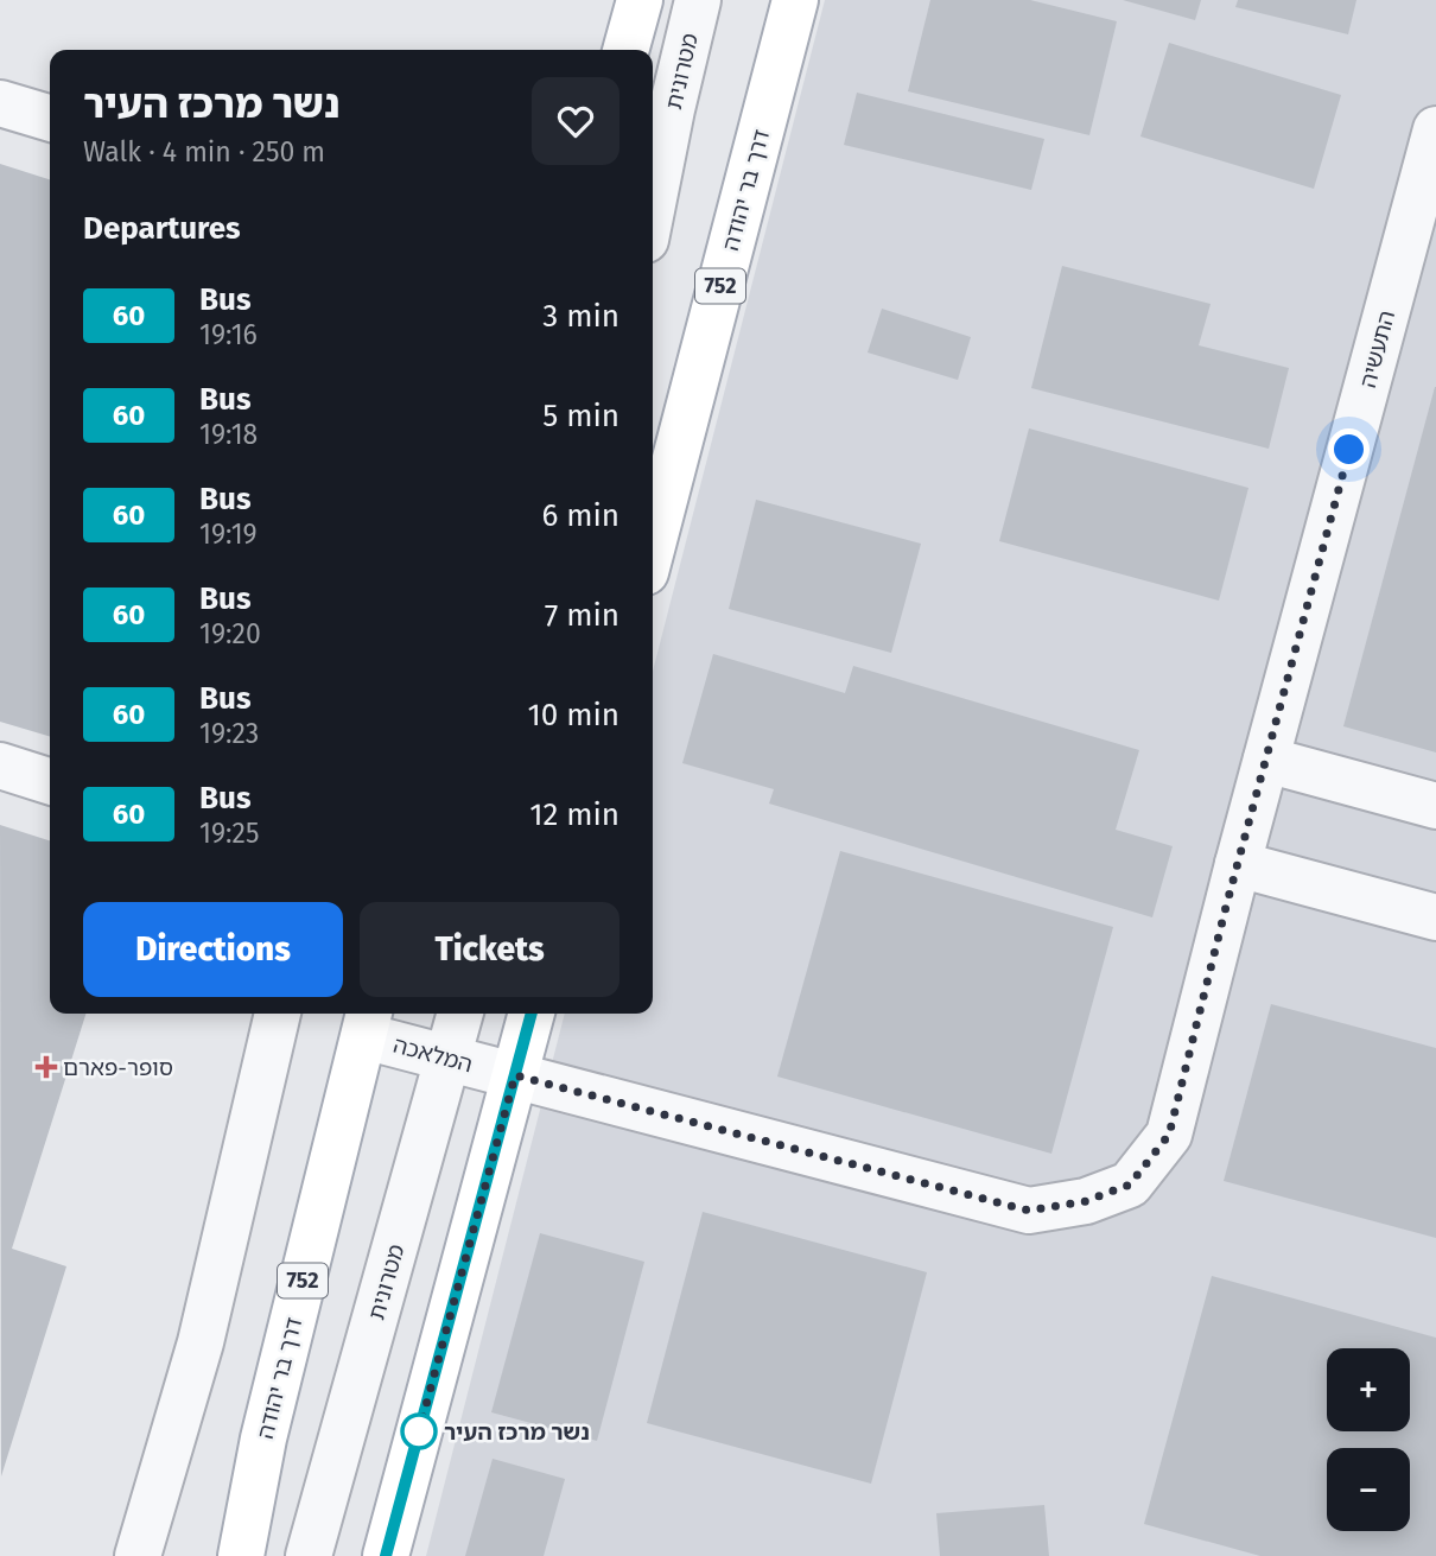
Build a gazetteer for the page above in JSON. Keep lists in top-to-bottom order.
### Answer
{
  "streets": {
    "main road": ["דרך בר יהודה", "752"],
    "street": ["מטרונית", "התעשיה", "המלאכה"]
  },
  "crossings": [
    ["מטרונית", "המלאכה"],
    ["דרך בר יהודה", "המלאכה"],
    ["התעשיה", "המלאכה"]
  ],
  "places": {
    "health": ["סופר-פארם"],
    "other": ["נשר מרכז העיר"]
  },
  "lines": ["bus line 60"],
  "page": {
    "heading": [
      ["נשר מרכז העיר", "Walk · 4 min · 250 m"],
      "Departures"
    ],
    "list": [
      {
        "mark": "60",
        "name": "Bus",
        "note": "19:16",
        "value": "3 min"
      },
      {
        "mark": "60",
        "name": "Bus",
        "note": "19:18",
        "value": "5 min"
      },
      {
        "mark": "60",
        "name": "Bus",
        "note": "19:19",
        "value": "6 min"
      },
      {
        "mark": "60",
        "name": "Bus",
        "note": "19:20",
        "value": "7 min"
      },
      {
        "mark": "60",
        "name": "Bus",
        "note": "19:23",
        "value": "10 min"
      },
      {
        "mark": "60",
        "name": "Bus",
        "note": "19:25",
        "value": "12 min"
      }
    ],
    "buttons": ["Directions", "Tickets"],
    "map_buttons": ["+", "−"]
  }
}
